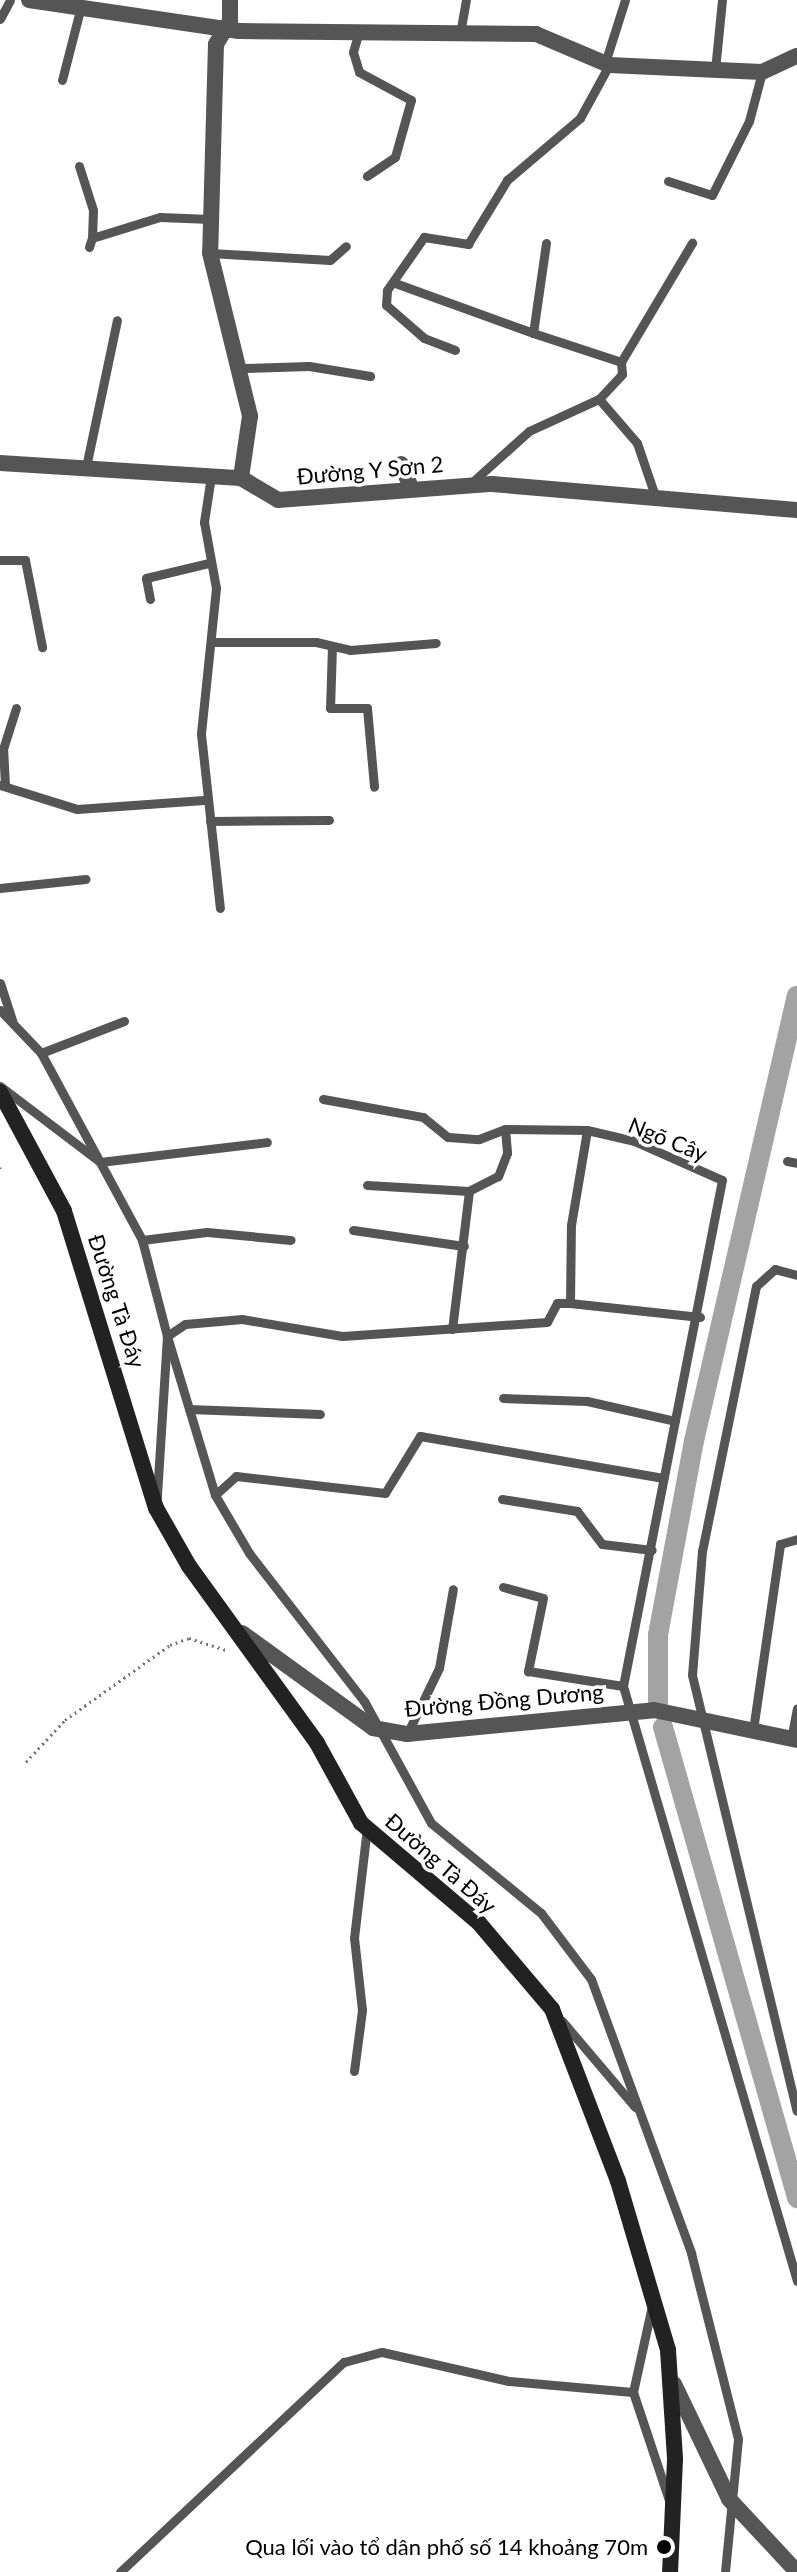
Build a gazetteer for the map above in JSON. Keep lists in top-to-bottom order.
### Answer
{
  "streets": {
    "street": ["Đường Y Sơn 2", "Đường Tà Đáy", "Đường Đồng Dương"],
    "lane": ["Ngõ Cây"]
  },
  "crossings": [
    ["Đường Tà Đáy", "Đường Đồng Dương"]
  ],
  "places": ["Qua lối vào tổ dân phố số 14 khoảng 70m"]
}
